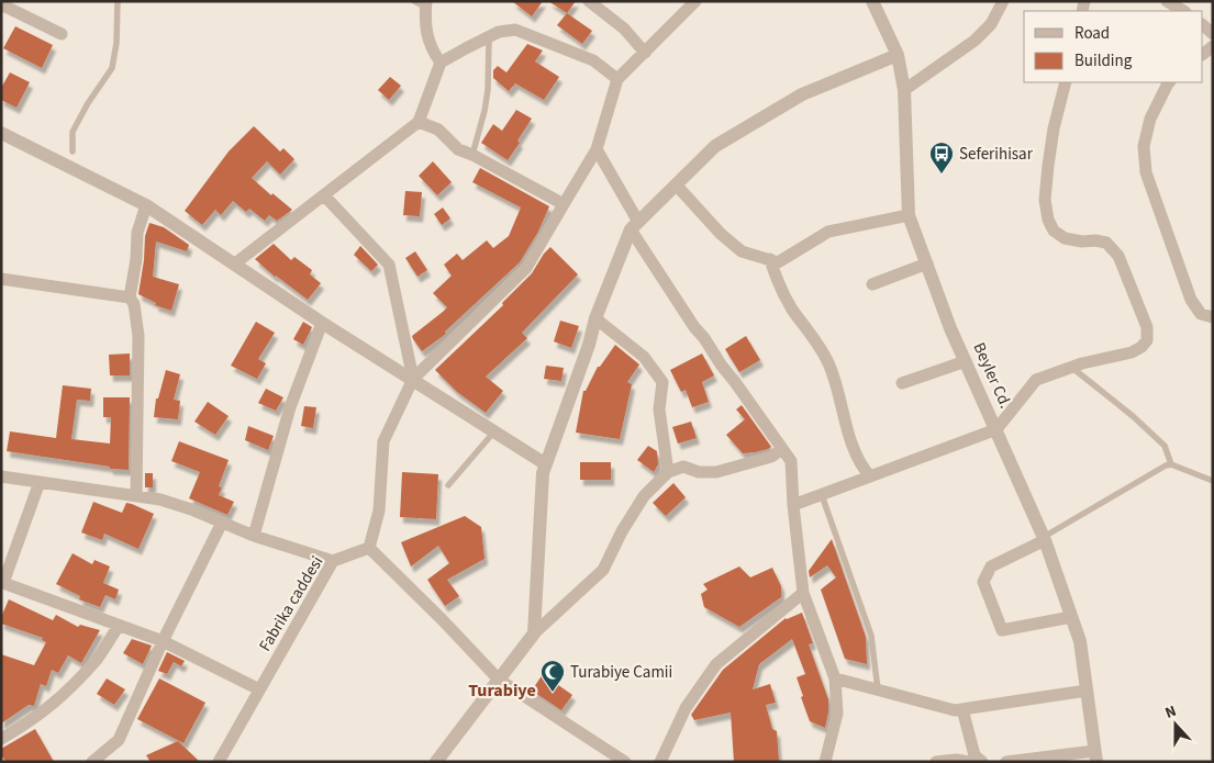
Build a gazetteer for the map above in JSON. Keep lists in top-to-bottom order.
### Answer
{
  "streets": {
    "street": ["Beyler Cd.", "Fabrika caddesi"]
  },
  "districts": ["Turabiye"],
  "places": {
    "bus stop": ["Seferihisar"],
    "mosque": ["Turabiye Camii"]
  },
  "legend": ["Road", "Building"],
  "north": "top"
}
